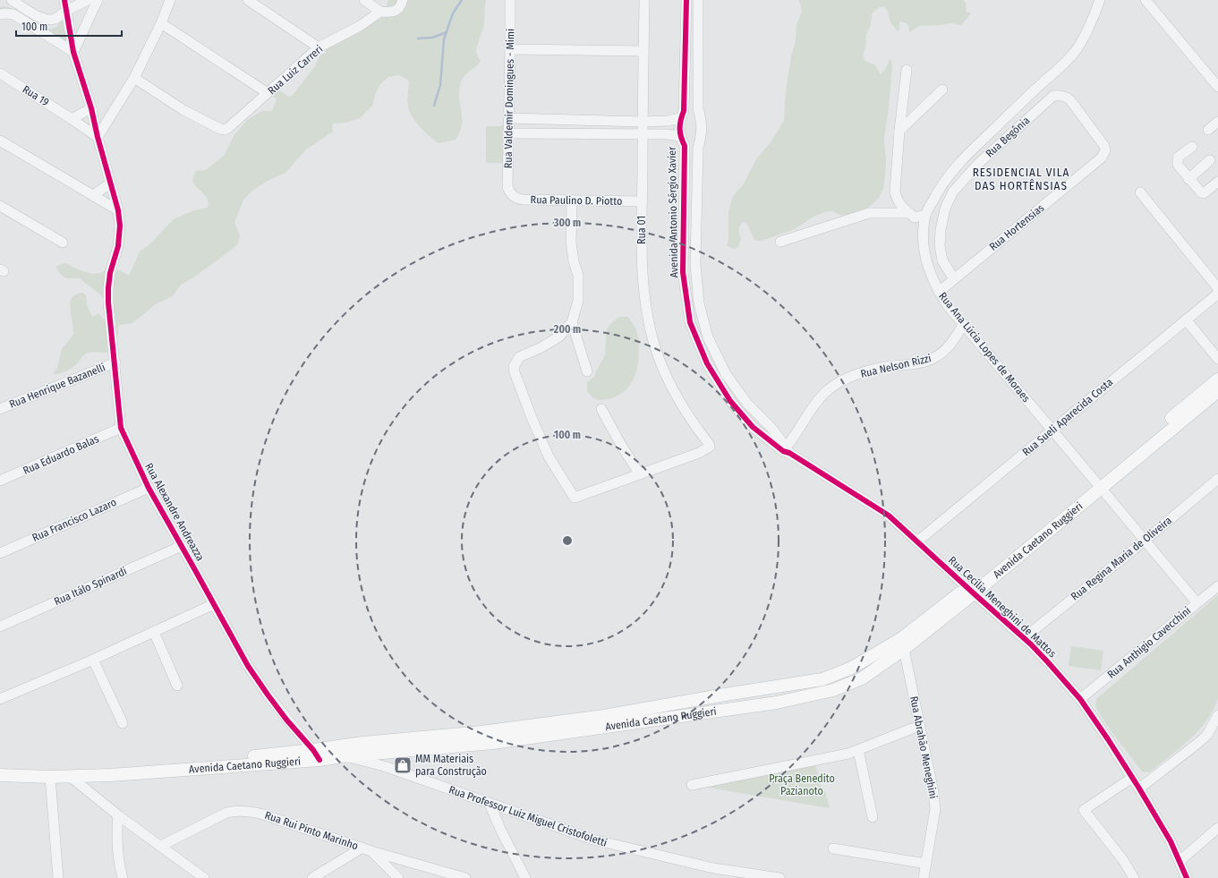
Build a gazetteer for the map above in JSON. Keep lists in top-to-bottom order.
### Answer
{
  "streets": {
    "main road": ["Avenida Caetano Ruggieri"],
    "street": [
      "Rua Luiz Carreri",
      "Rua 19",
      "Rua Valdemir Domingues - Mimi",
      "Rua Begônia",
      "Rua Paulino D. Piotto",
      "Avenida Antonio Sérgio Xavier",
      "Rua Hortensias",
      "Rua 01",
      "Rua Ana Lúcia Lopes de Moraes",
      "Rua Nelson Rizzi",
      "Rua Henrique Bazanelli",
      "Rua Sueli Aparecida Costa",
      "Rua Eduardo Balas",
      "Rua Alexandre Andreazza",
      "Rua Francisco Lazaro",
      "Rua Regina Maria de Oliveira",
      "Rua Itálo Spinardi",
      "Rua Cecília Meneghini de Mattos",
      "Rua Anthigio Cavecchini",
      "Rua Abrahão Meneghini",
      "Rua Professor Luiz Miguel Cristofoletti",
      "Rua Rui Pinto Marinho"
    ]
  },
  "crossings": [
    ["Rua 19", "Rua Alexandre Andreazza"],
    ["Rua Valdemir Domingues - Mimi", "Rua Paulino D. Piotto"],
    ["Rua Begônia", "Rua Hortensias"],
    ["Rua Paulino D. Piotto", "Rua 01"],
    ["Avenida Antonio Sérgio Xavier", "Rua Nelson Rizzi"],
    ["Avenida Antonio Sérgio Xavier", "Rua Cecília Meneghini de Mattos"],
    ["Rua Hortensias", "Rua Ana Lúcia Lopes de Moraes"],
    ["Rua Ana Lúcia Lopes de Moraes", "Rua Nelson Rizzi"],
    ["Rua Ana Lúcia Lopes de Moraes", "Rua Sueli Aparecida Costa"],
    ["Rua Ana Lúcia Lopes de Moraes", "Avenida Caetano Ruggieri"],
    ["Rua Ana Lúcia Lopes de Moraes", "Rua Regina Maria de Oliveira"],
    ["Rua Ana Lúcia Lopes de Moraes", "Rua Anthigio Cavecchini"],
    ["Rua Nelson Rizzi", "Rua Cecília Meneghini de Mattos"],
    ["Rua Henrique Bazanelli", "Rua Alexandre Andreazza"],
    ["Rua Sueli Aparecida Costa", "Rua Cecília Meneghini de Mattos"],
    ["Rua Eduardo Balas", "Rua Alexandre Andreazza"],
    ["Rua Alexandre Andreazza", "Rua Francisco Lazaro"],
    ["Rua Alexandre Andreazza", "Avenida Caetano Ruggieri"],
    ["Rua Alexandre Andreazza", "Rua Itálo Spinardi"],
    ["Avenida Caetano Ruggieri", "Rua Cecília Meneghini de Mattos"],
    ["Avenida Caetano Ruggieri", "Rua Abrahão Meneghini"],
    ["Avenida Caetano Ruggieri", "Rua Professor Luiz Miguel Cristofoletti"],
    ["Rua Regina Maria de Oliveira", "Rua Cecília Meneghini de Mattos"],
    ["Rua Cecília Meneghini de Mattos", "Rua Anthigio Cavecchini"]
  ],
  "districts": ["RESIDENCIAL VILA DAS HORTÊNSIAS"],
  "parks": ["Praça Benedito Pazianoto"],
  "places": {
    "shop": ["MM Materiais para Construção"]
  },
  "scale_bar": "100 m",
  "rings": ["300 m", "200 m", "100 m"]
}
